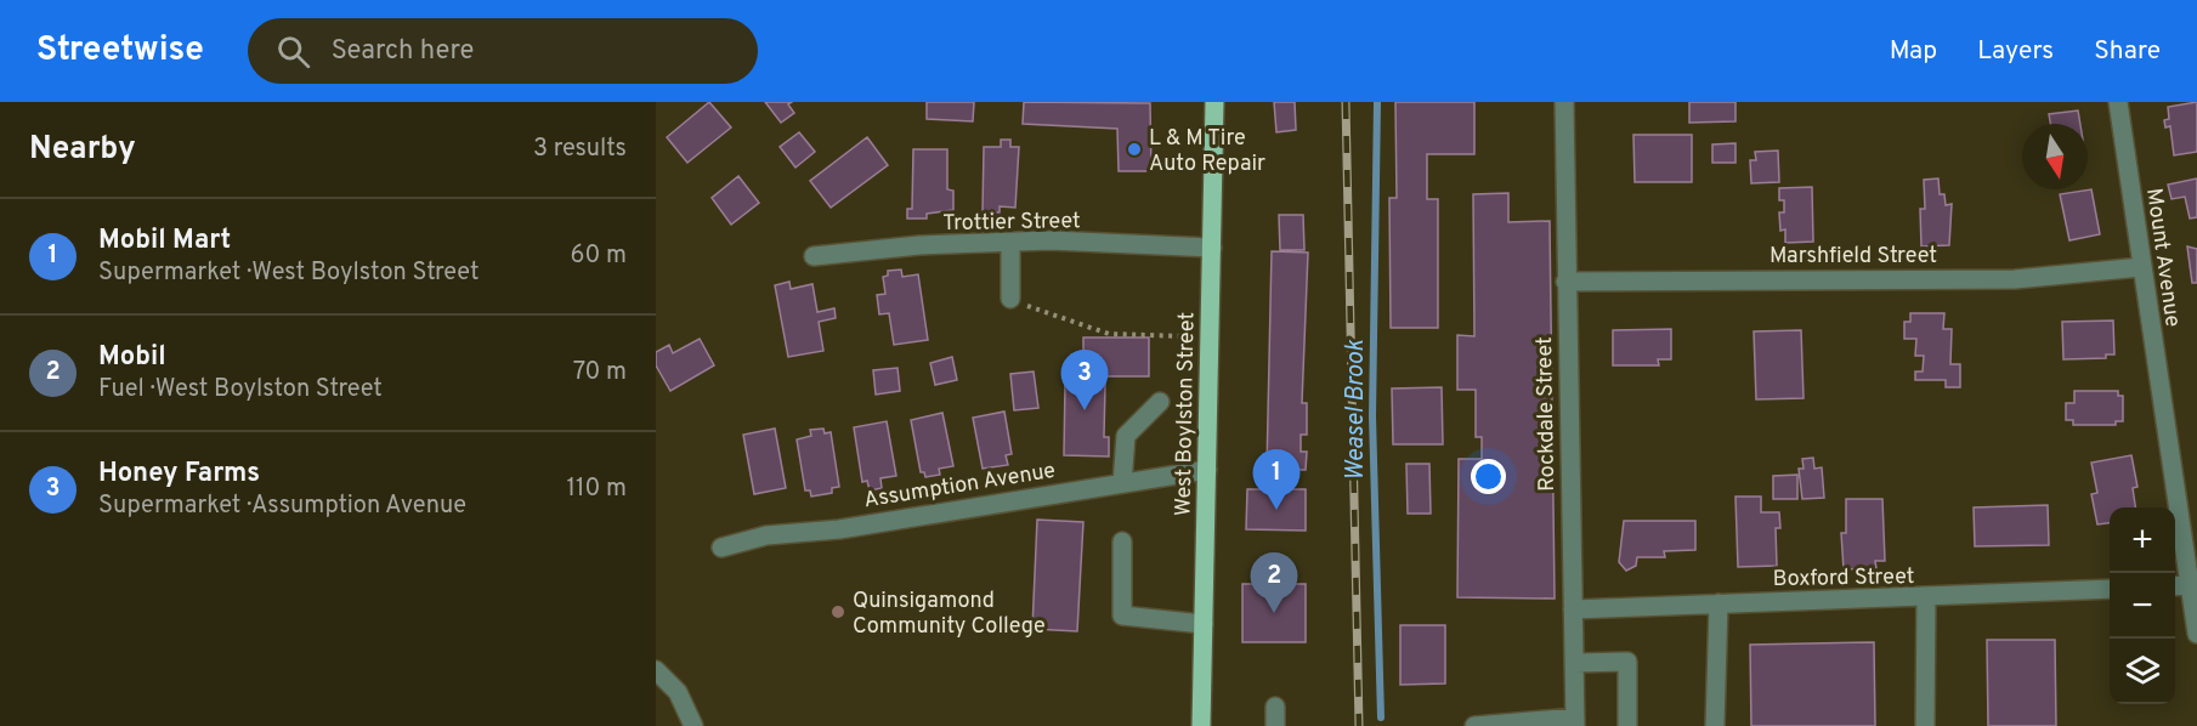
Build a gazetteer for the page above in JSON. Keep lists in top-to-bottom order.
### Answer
{
  "streets": {
    "main road": ["West Boylston Street"],
    "street": [
      "Trottier Street",
      "Marshfield Street",
      "Mount Avenue",
      "Rockdale Street",
      "Assumption Avenue",
      "Boxford Street"
    ]
  },
  "crossings": [
    ["Trottier Street", "West Boylston Street"],
    ["Marshfield Street", "Mount Avenue"],
    ["Marshfield Street", "Rockdale Street"],
    ["West Boylston Street", "Assumption Avenue"],
    ["Rockdale Street", "Boxford Street"]
  ],
  "water": ["Weasel Brook"],
  "places": ["L & M Tire Auto Repair", "Quinsigamond Community College"],
  "north": "bottom",
  "page": {
    "header": "Streetwise",
    "search": "Search here",
    "nav": ["Map", "Layers", "Share"],
    "heading": ["Nearby", "3 results"],
    "list": [
      {
        "mark": "1",
        "name": "Mobil Mart",
        "note": "Supermarket · West Boylston Street",
        "value": "60 m"
      },
      {
        "mark": "2",
        "name": "Mobil",
        "note": "Fuel · West Boylston Street",
        "value": "70 m"
      },
      {
        "mark": "3",
        "name": "Honey Farms",
        "note": "Supermarket · Assumption Avenue",
        "value": "110 m"
      }
    ],
    "pins": ["3", "1", "2"],
    "map_buttons": ["+", "−"]
  }
}
